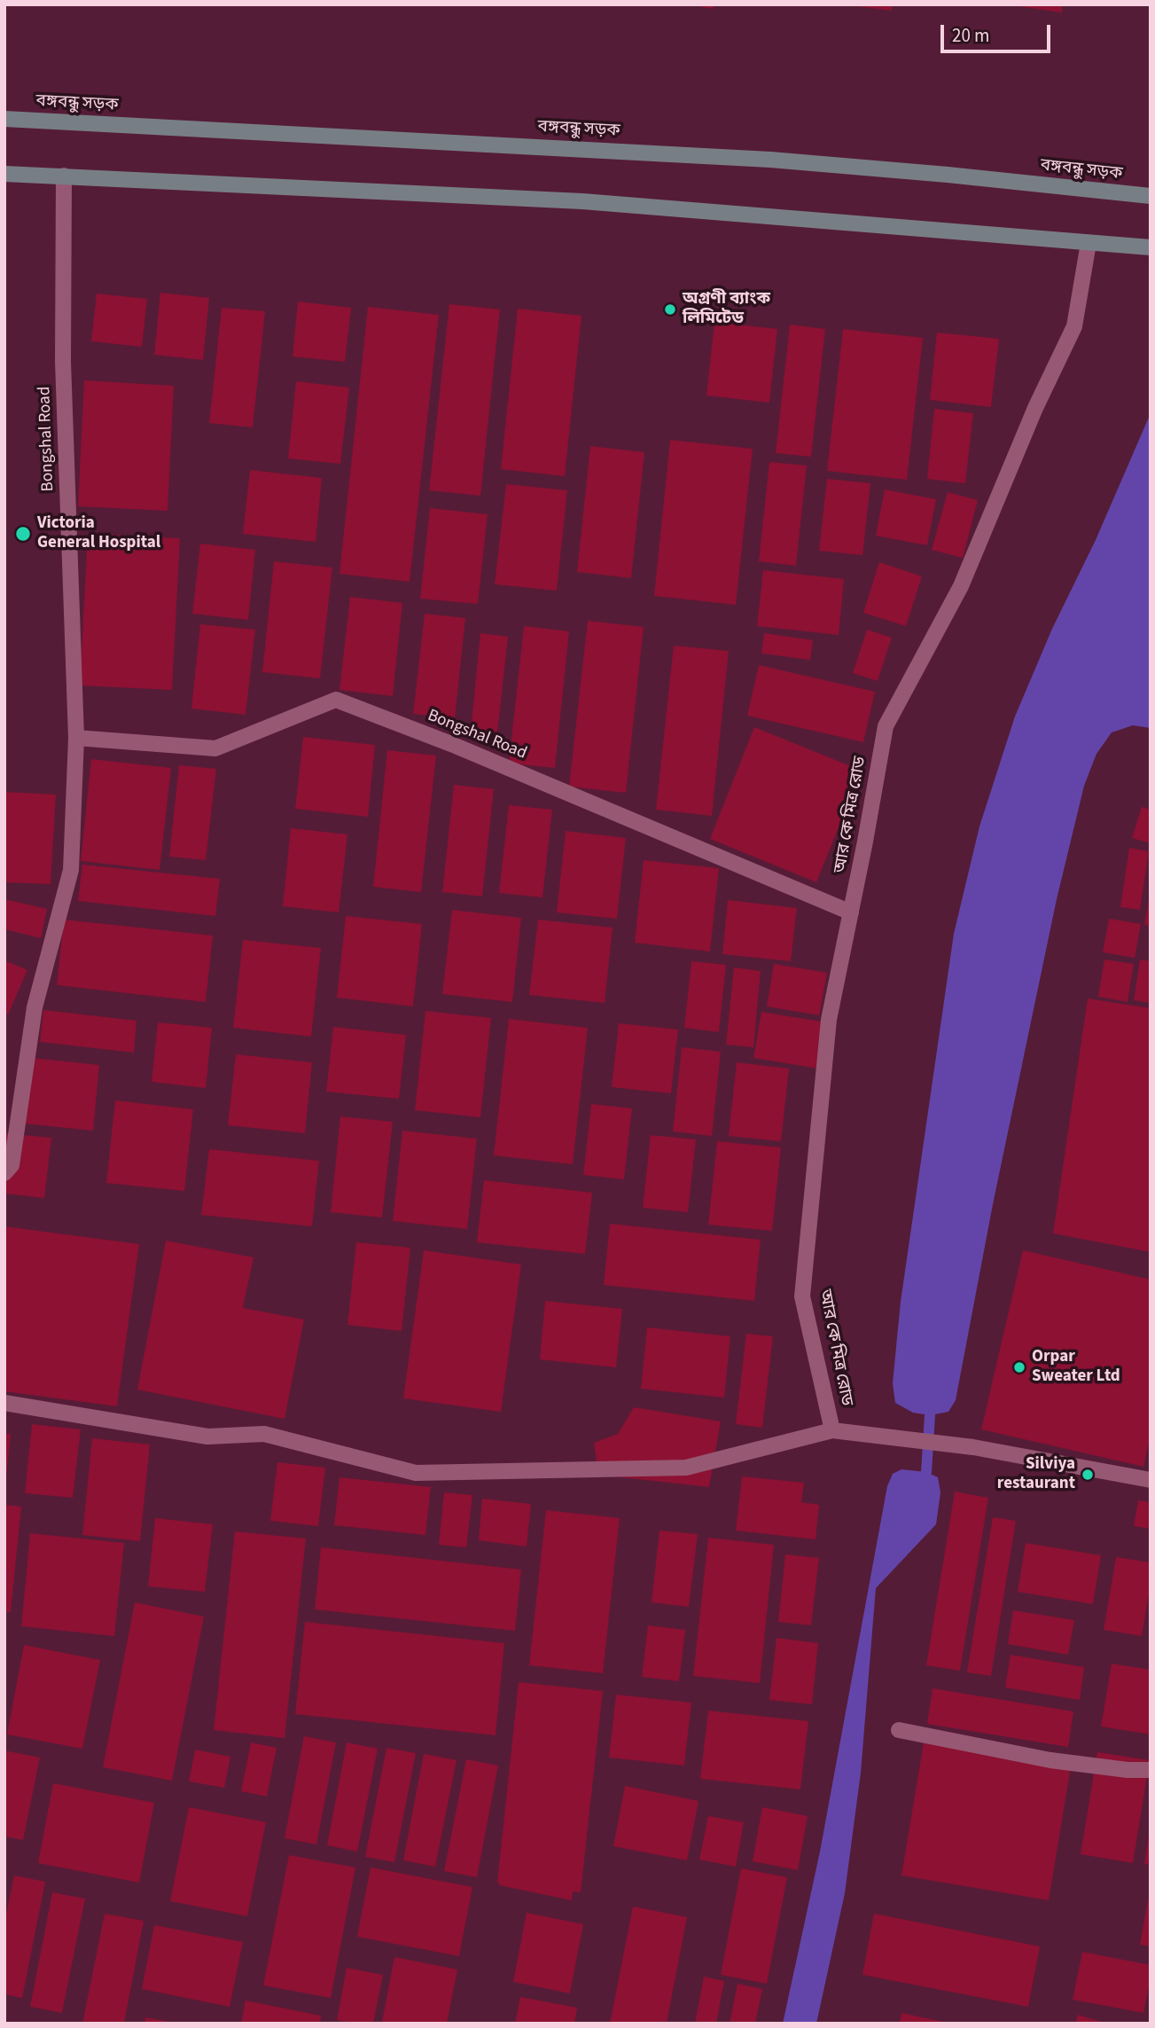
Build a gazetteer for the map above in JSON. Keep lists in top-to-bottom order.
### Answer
{
  "streets": {
    "main road": ["বঙ্গবন্ধু সড়ক"],
    "street": ["Bongshal Road", "আর কে মিত্র রোড"]
  },
  "crossings": [
    ["Bongshal Road", "আর কে মিত্র রোড"]
  ],
  "places": [
    "অগ্রণী ব্যাংক লিমিটেড",
    "Victoria General Hospital",
    "Orpar Sweater Ltd",
    "Silviya restaurant"
  ],
  "scale_bar": "20 m"
}
